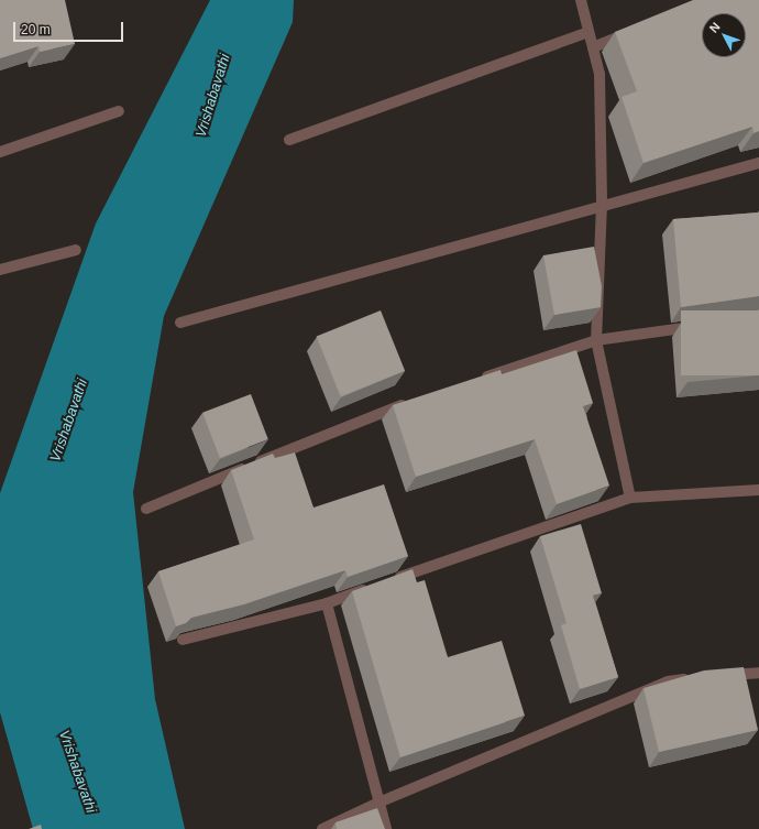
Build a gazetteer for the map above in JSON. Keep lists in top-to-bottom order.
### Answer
{
  "water": ["Vrishabavathi"],
  "scale_bar": "20 m",
  "north": "top left"
}
